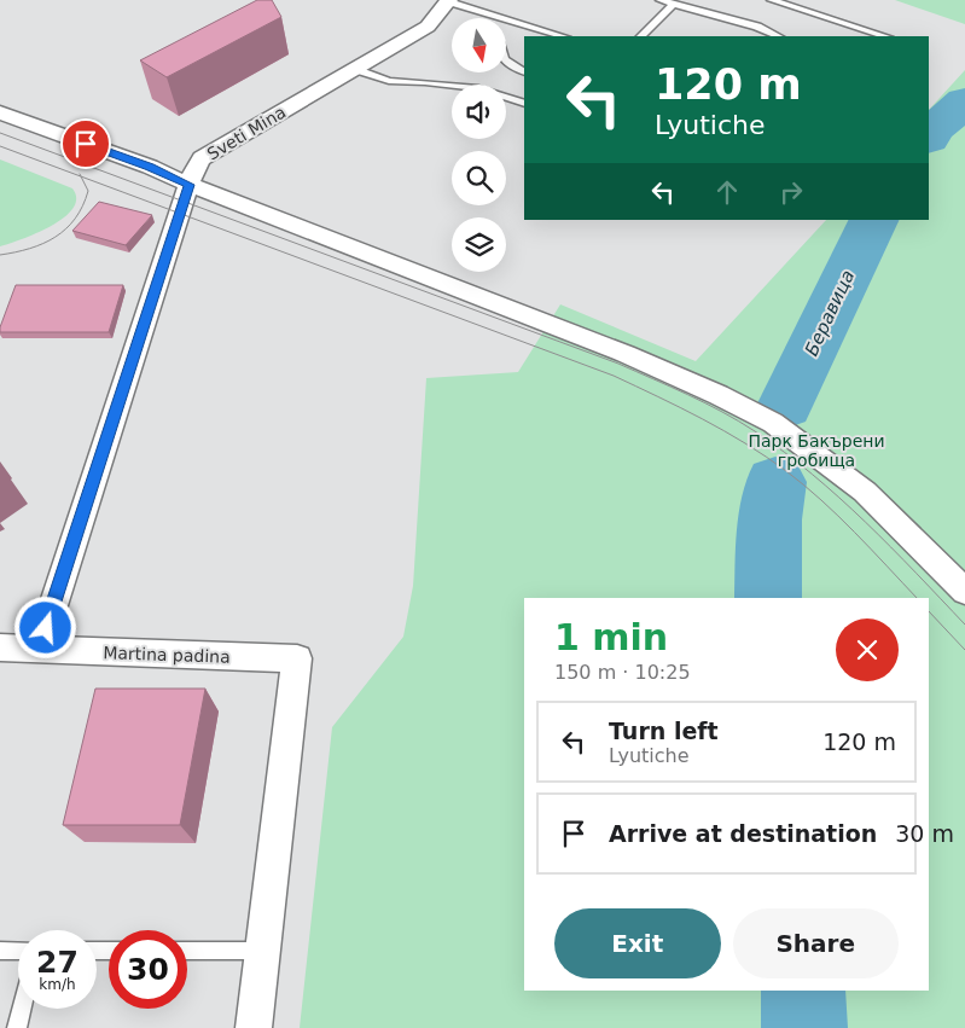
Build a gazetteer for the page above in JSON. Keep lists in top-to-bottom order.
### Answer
{
  "streets": {
    "street": ["Sveti Mina", "Martina padina"]
  },
  "crossings": [
    ["Sveti Mina", "Martina padina"]
  ],
  "water": ["Беравица"],
  "parks": ["Парк Бакърени гробища"],
  "north": "bottom",
  "page": {
    "turn": ["120 m", "Lyutiche"],
    "heading": ["1 min", "150 m · 10:25"],
    "list": [
      {
        "name": "Turn left",
        "note": "Lyutiche",
        "value": "120 m"
      },
      {
        "name": "Arrive at destination",
        "value": "30 m"
      }
    ],
    "buttons": ["Exit", "Share"],
    "speed": "27 km/h",
    "limit": "30"
  }
}
